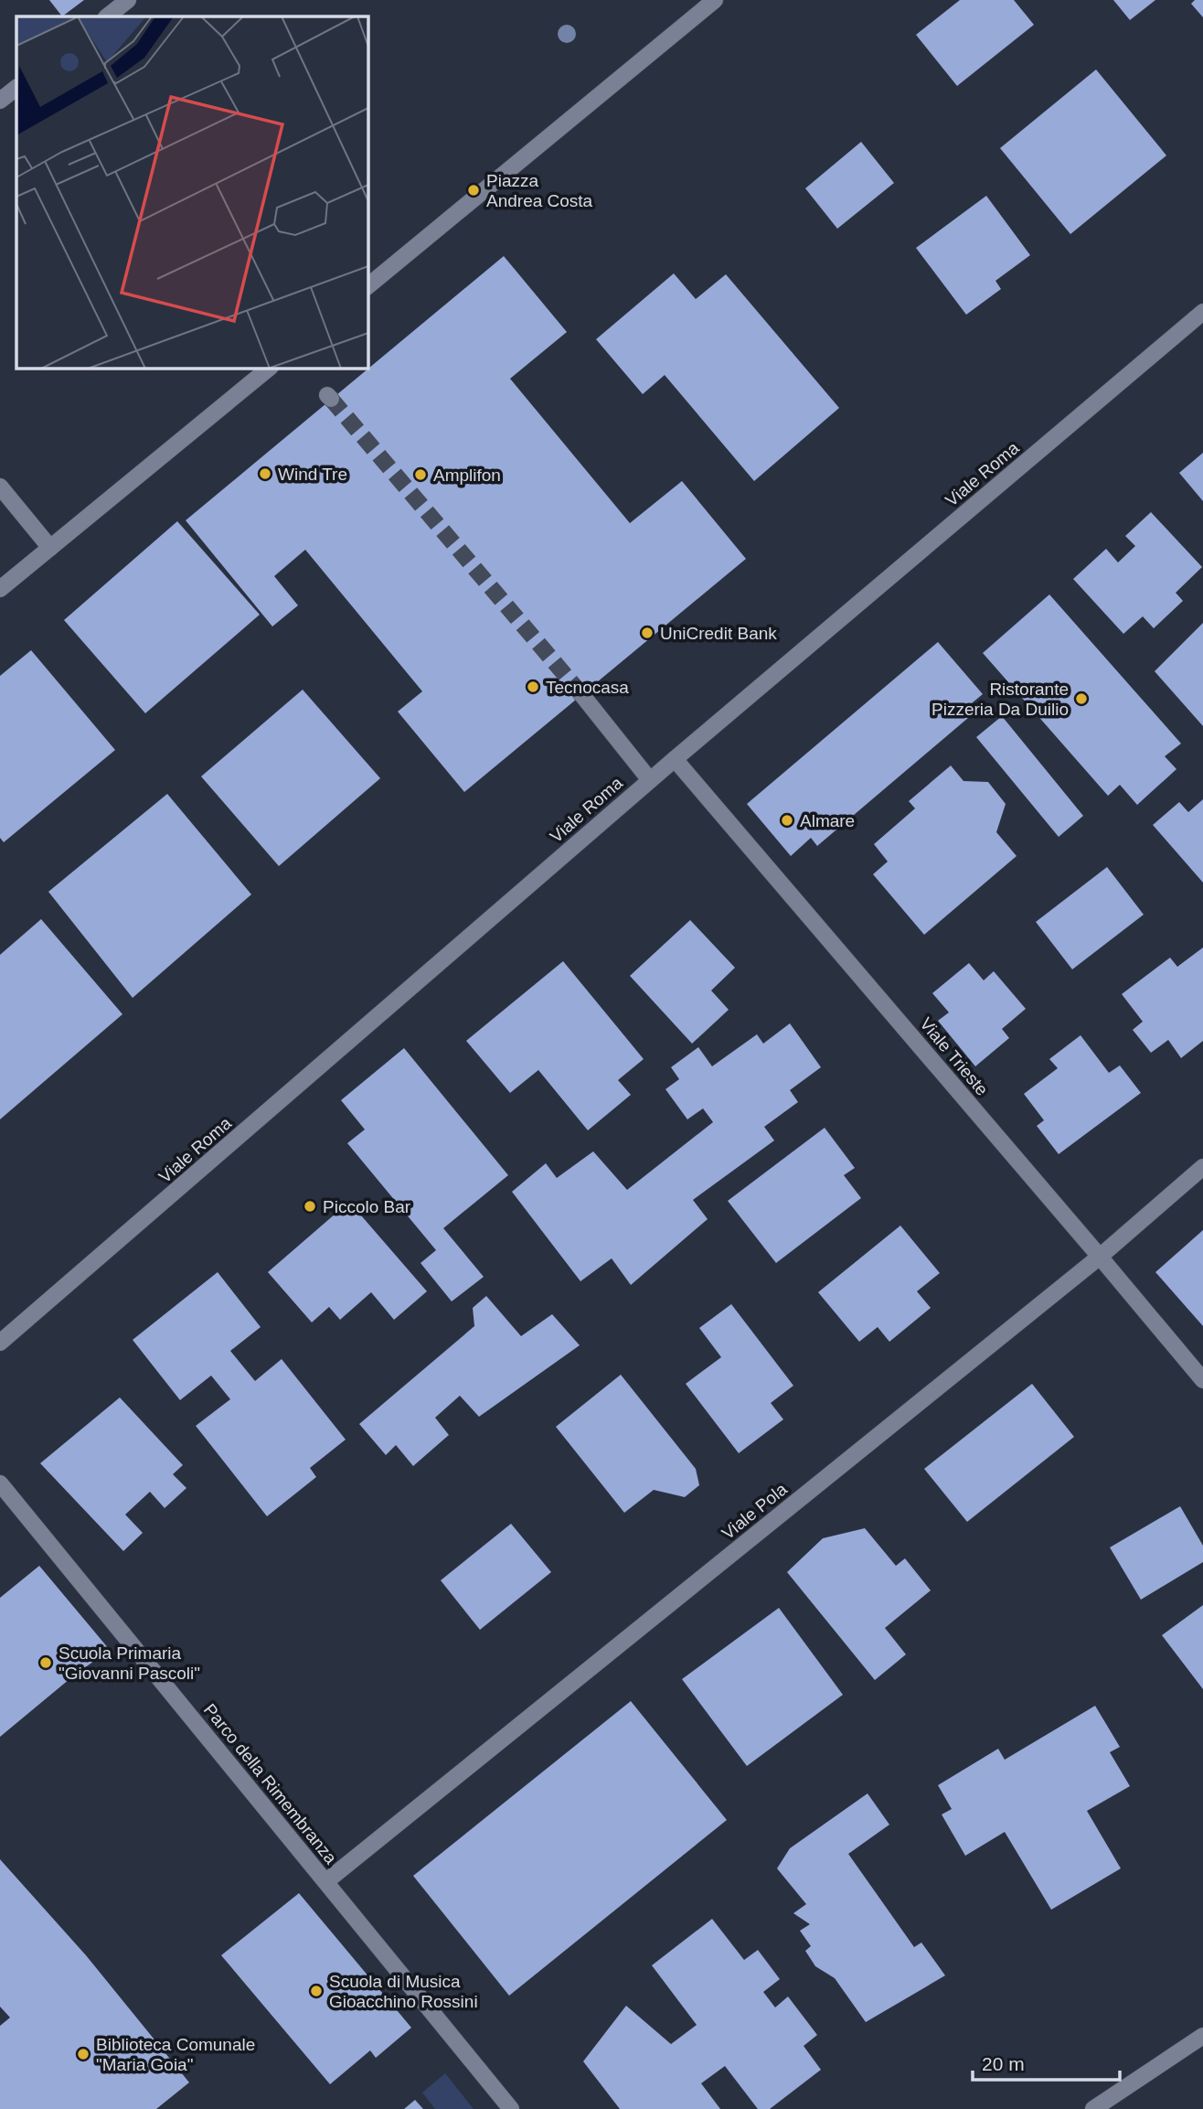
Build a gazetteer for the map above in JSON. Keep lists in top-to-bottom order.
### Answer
{
  "streets": {
    "street": [
      "Viale Roma",
      "Viale Trieste",
      "Viale Pola",
      "Parco della Rimembranza"
    ]
  },
  "crossings": [
    ["Viale Roma", "Viale Trieste"],
    ["Viale Trieste", "Viale Pola"],
    ["Viale Pola", "Parco della Rimembranza"]
  ],
  "places": [
    "Piazza Andrea Costa",
    "Wind Tre",
    "Amplifon",
    "UniCredit Bank",
    "Tecnocasa",
    "Ristorante Pizzeria Da Duilio",
    "Almare",
    "Piccolo Bar",
    "Scuola Primaria \"Giovanni Pascoli\"",
    "Scuola di Musica Gioacchino Rossini",
    "Biblioteca Comunale \"Maria Goia\""
  ],
  "scale_bar": "20 m"
}
